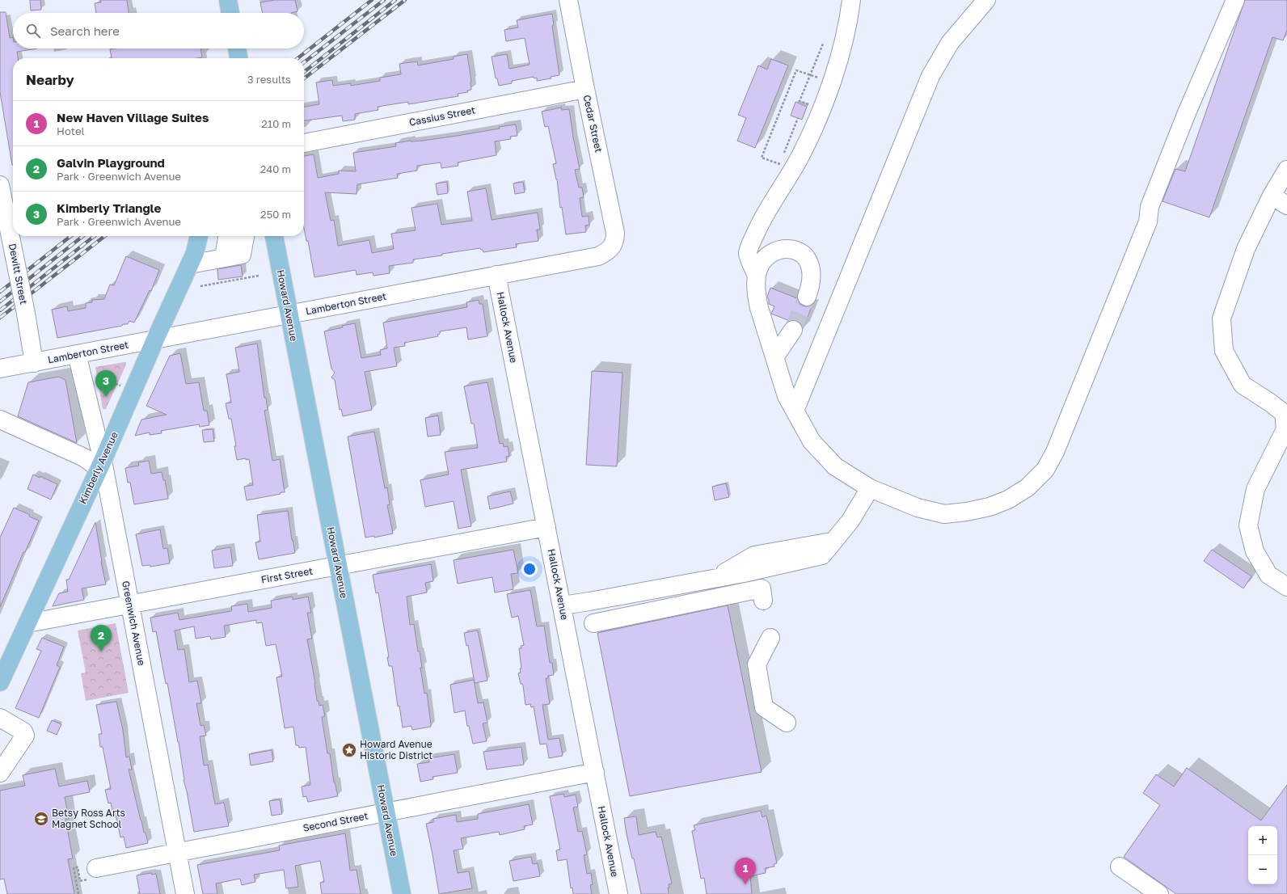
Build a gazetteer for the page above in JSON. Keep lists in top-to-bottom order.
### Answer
{
  "streets": {
    "main road": ["Howard Avenue", "Kimberly Avenue"],
    "street": [
      "Cassius Street",
      "Cedar Street",
      "Dewitt Street",
      "Lamberton Street",
      "Hallock Avenue",
      "First Street",
      "Greenwich Avenue",
      "Second Street"
    ]
  },
  "crossings": [
    ["Cassius Street", "Cedar Street"],
    ["Cedar Street", "Lamberton Street"],
    ["Dewitt Street", "Lamberton Street"],
    ["Lamberton Street", "Howard Avenue"],
    ["Lamberton Street", "Hallock Avenue"],
    ["Lamberton Street", "Kimberly Avenue"],
    ["Lamberton Street", "Greenwich Avenue"],
    ["Howard Avenue", "First Street"],
    ["Howard Avenue", "Second Street"],
    ["Hallock Avenue", "First Street"],
    ["Hallock Avenue", "Second Street"],
    ["Kimberly Avenue", "First Street"],
    ["Kimberly Avenue", "Greenwich Avenue"],
    ["First Street", "Greenwich Avenue"],
    ["Greenwich Avenue", "Second Street"]
  ],
  "places": {
    "place": ["Howard Avenue Historic District"],
    "school or university": ["Betsy Ross Arts Magnet School"]
  },
  "page": {
    "search": "Search here",
    "heading": ["Nearby", "3 results"],
    "list": [
      {
        "mark": "1",
        "name": "New Haven Village Suites",
        "note": "Hotel",
        "value": "210 m"
      },
      {
        "mark": "2",
        "name": "Galvin Playground",
        "note": "Park · Greenwich Avenue",
        "value": "240 m"
      },
      {
        "mark": "3",
        "name": "Kimberly Triangle",
        "note": "Park · Greenwich Avenue",
        "value": "250 m"
      }
    ],
    "pins": ["3", "2", "1"],
    "map_buttons": ["+", "−"]
  }
}
